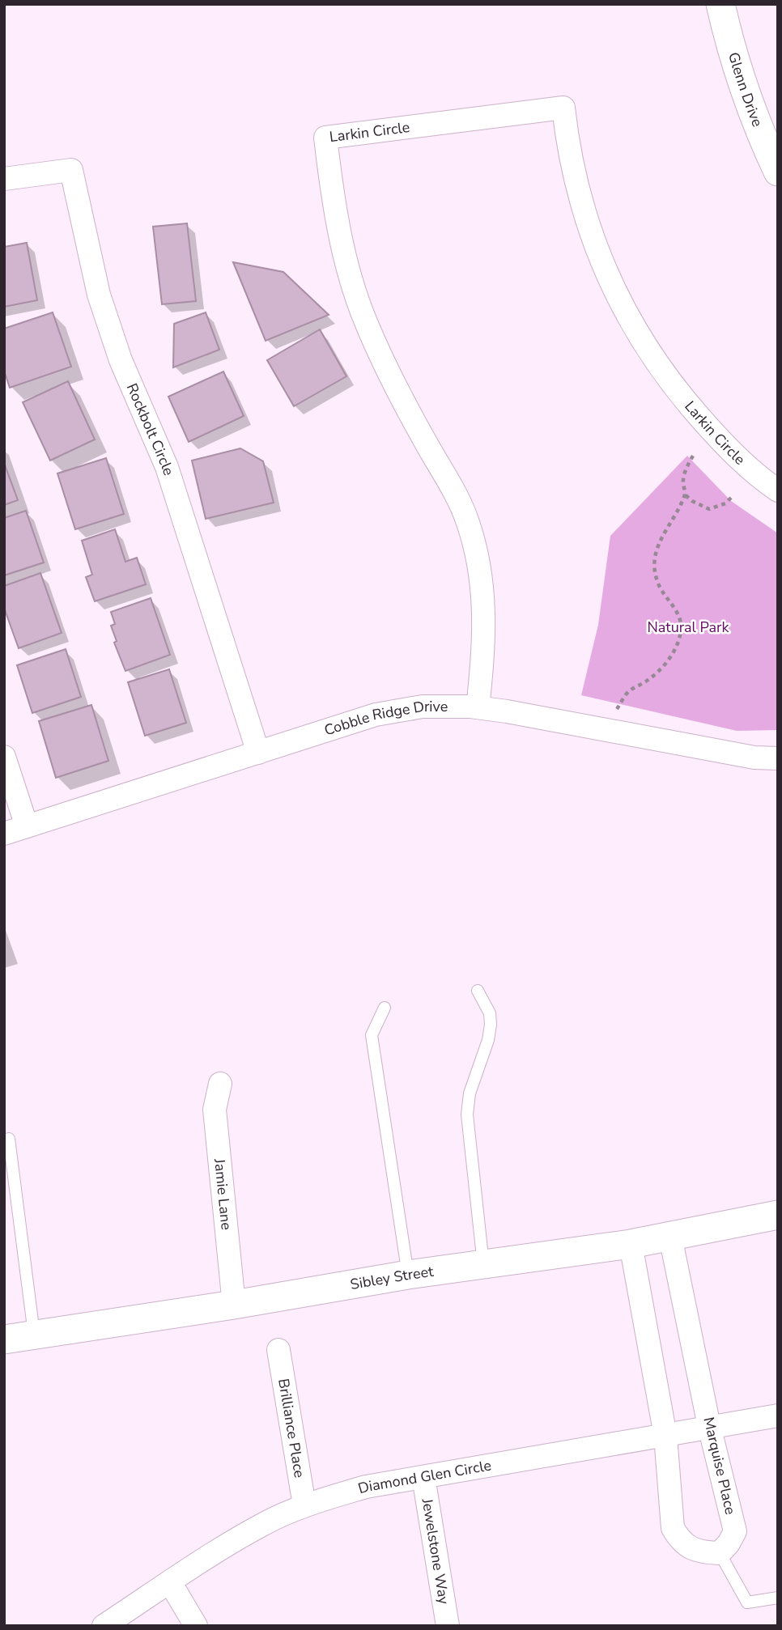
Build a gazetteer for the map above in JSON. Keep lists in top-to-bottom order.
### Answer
{
  "streets": {
    "street": [
      "Glenn Drive",
      "Larkin Circle",
      "Rockbolt Circle",
      "Cobble Ridge Drive",
      "Jamie Lane",
      "Sibley Street",
      "Brilliance Place",
      "Marquise Place",
      "Diamond Glen Circle",
      "Jewelstone Way"
    ]
  },
  "crossings": [
    ["Larkin Circle", "Cobble Ridge Drive"],
    ["Rockbolt Circle", "Cobble Ridge Drive"],
    ["Jamie Lane", "Sibley Street"],
    ["Sibley Street", "Marquise Place"],
    ["Brilliance Place", "Diamond Glen Circle"],
    ["Marquise Place", "Diamond Glen Circle"],
    ["Diamond Glen Circle", "Jewelstone Way"]
  ],
  "parks": ["Natural Park"]
}
